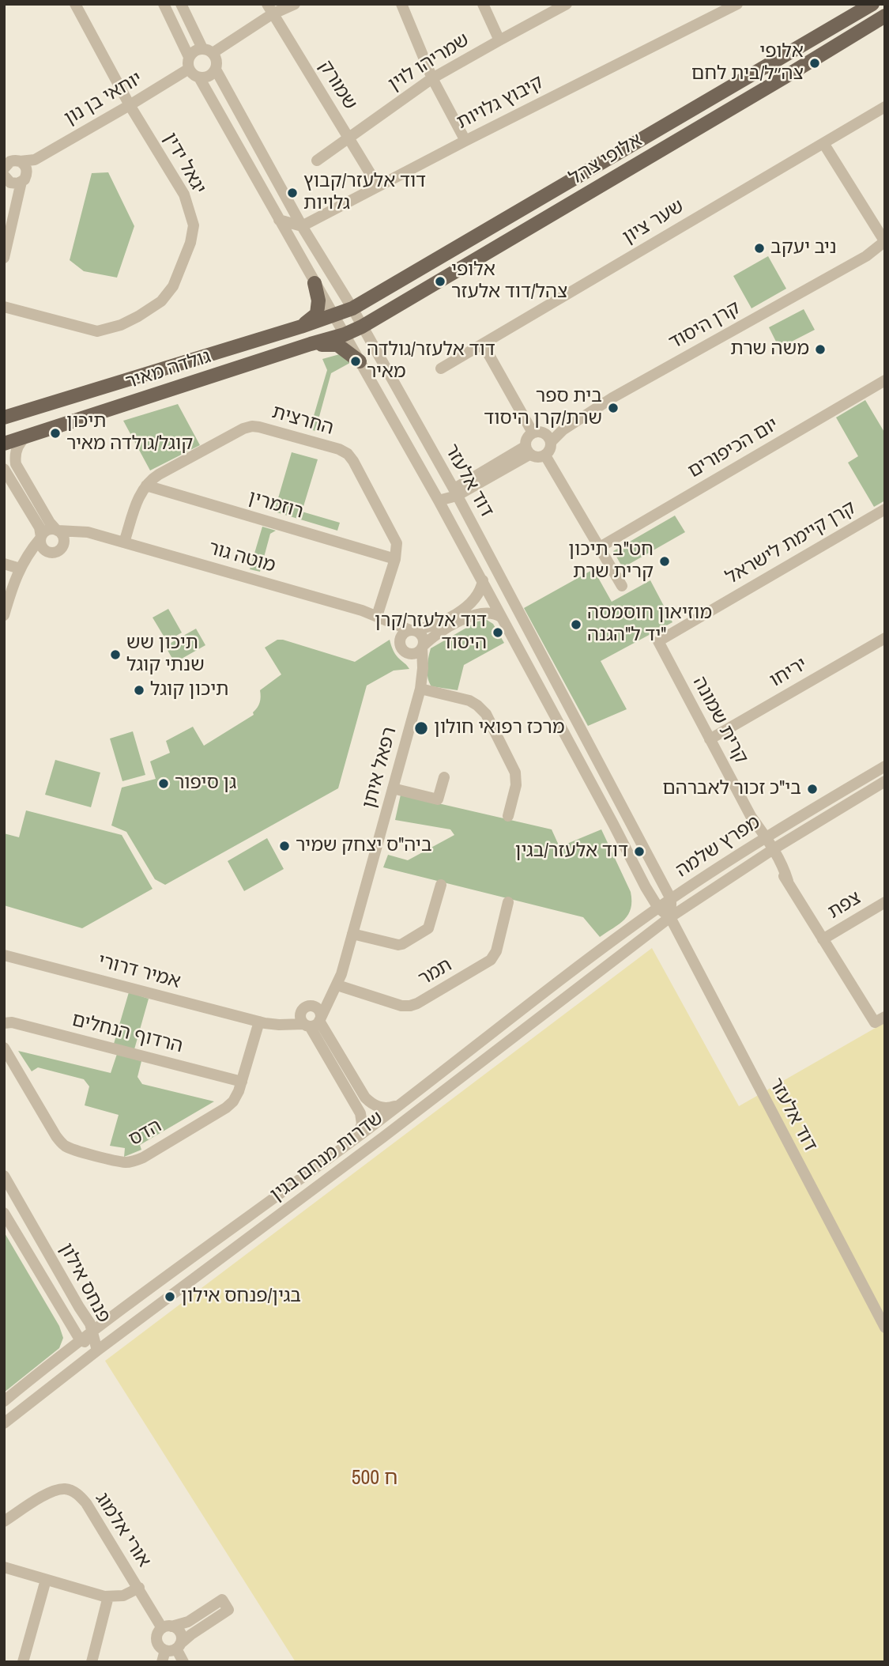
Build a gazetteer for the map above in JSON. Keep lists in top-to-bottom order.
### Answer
{
  "streets": {
    "main road": ["אלופי צהל", "גולדה מאיר"],
    "street": [
      "שמריהו לוין",
      "שמורק",
      "יוחאי בן נון",
      "קיבוץ גלויות",
      "יגאל ידין",
      "שער ציון",
      "קרן היסוד",
      "החרצית",
      "יום הכיפורים",
      "דוד אלעזר",
      "רוזמרין",
      "קרן קיימת לישראל",
      "מוטה גור",
      "יריחו",
      "קרית שמונה",
      "רפאל איתן",
      "מפרץ שלמה",
      "צפת",
      "אמיר דרורי",
      "תמר",
      "הרדוף הנחלים",
      "הדס",
      "שדרות מנחם בגין",
      "פנחס אילון",
      "אורי אלמוג"
    ]
  },
  "crossings": [
    ["שמריהו לוין", "שמורק"],
    ["שמורק", "קיבוץ גלויות"],
    ["יוחאי בן נון", "יגאל ידין"],
    ["יוחאי בן נון", "דוד אלעזר"],
    ["קיבוץ גלויות", "דוד אלעזר"],
    ["אלופי צהל", "גולדה מאיר"],
    ["אלופי צהל", "דוד אלעזר"],
    ["גולדה מאיר", "דוד אלעזר"],
    ["החרצית", "רוזמרין"],
    ["החרצית", "מוטה גור"],
    ["דוד אלעזר", "מפרץ שלמה"],
    ["דוד אלעזר", "שדרות מנחם בגין"],
    ["קרן קיימת לישראל", "קרית שמונה"],
    ["מוטה גור", "רפאל איתן"],
    ["יריחו", "קרית שמונה"],
    ["קרית שמונה", "מפרץ שלמה"],
    ["רפאל איתן", "אמיר דרורי"],
    ["רפאל איתן", "תמר"],
    ["מפרץ שלמה", "שדרות מנחם בגין"],
    ["אמיר דרורי", "הדס"],
    ["הרדוף הנחלים", "הדס"],
    ["שדרות מנחם בגין", "פנחס אילון"]
  ],
  "districts": ["ח 500"],
  "places": [
    "אלופי צה״ל/בית לחם",
    "דוד אלעזר/קבוץ גלויות",
    "ניב יעקב",
    "אלופי צהל/דוד אלעזר",
    "משה שרת",
    "דוד אלעזר/גולדה מאיר",
    "בית ספר שרת/קרן היסוד",
    "תיכון קוגל/גולדה מאיר",
    "חט\"ב תיכון קרית שרת",
    "מוזיאון חוסמסה יד ל\"הגנה\"",
    "דוד אלעזר/קרן היסוד",
    "תיכון שש שנתי קוגל",
    "תיכון קוגל",
    "מרכז רפואי חולון",
    "גן סיפור",
    "בי\"כ זכור לאברהם",
    "ביה\"ס יצחק שמיר",
    "דוד אלעזר/בגין",
    "בגין/פנחס אילון"
  ]
}
